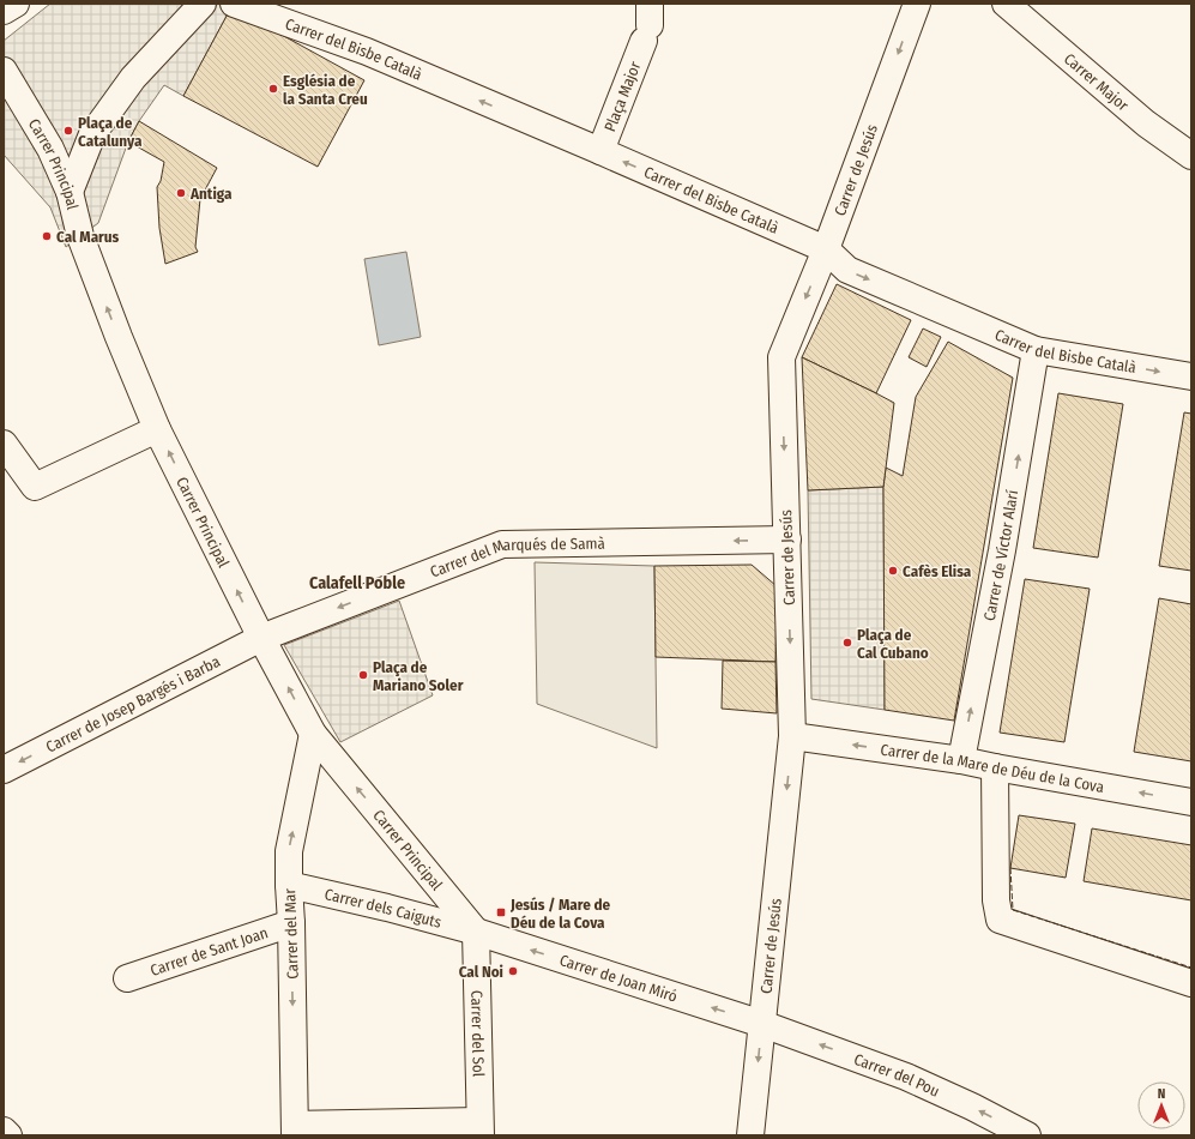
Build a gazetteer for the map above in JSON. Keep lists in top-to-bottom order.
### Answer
{
  "streets": {
    "street": [
      "Carrer del Bisbe Català",
      "Carrer Major",
      "Plaça Major",
      "Carrer Principal",
      "Carrer de Jesús",
      "Carrer de Víctor Alarí",
      "Carrer del Marqués de Samà",
      "Carrer de Josep Bargés i Barba",
      "Carrer de la Mare de Déu de la Cova",
      "Carrer dels Caiguts",
      "Carrer del Mar",
      "Carrer de Sant Joan",
      "Carrer de Joan Miró",
      "Carrer del Sol",
      "Carrer del Pou"
    ]
  },
  "crossings": [
    ["Carrer del Bisbe Català", "Plaça Major"],
    ["Carrer del Bisbe Català", "Carrer de Jesús"],
    ["Carrer del Bisbe Català", "Carrer de Víctor Alarí"],
    ["Carrer Principal", "Carrer del Marqués de Samà"],
    ["Carrer Principal", "Carrer de Josep Bargés i Barba"],
    ["Carrer Principal", "Carrer dels Caiguts"],
    ["Carrer Principal", "Carrer del Mar"],
    ["Carrer Principal", "Carrer de Joan Miró"],
    ["Carrer Principal", "Carrer del Sol"],
    ["Carrer de Jesús", "Carrer del Marqués de Samà"],
    ["Carrer de Jesús", "Carrer de la Mare de Déu de la Cova"],
    ["Carrer de Jesús", "Carrer de Joan Miró"],
    ["Carrer de Jesús", "Carrer del Pou"],
    ["Carrer de Víctor Alarí", "Carrer de la Mare de Déu de la Cova"],
    ["Carrer del Marqués de Samà", "Carrer de Josep Bargés i Barba"],
    ["Carrer dels Caiguts", "Carrer del Mar"],
    ["Carrer dels Caiguts", "Carrer de Joan Miró"],
    ["Carrer dels Caiguts", "Carrer del Sol"],
    ["Carrer del Mar", "Carrer de Sant Joan"],
    ["Carrer de Joan Miró", "Carrer del Sol"],
    ["Carrer de Joan Miró", "Carrer del Pou"]
  ],
  "one_way": [
    "Carrer Principal",
    "Carrer de Jesús",
    "Carrer de Víctor Alarí",
    "Carrer del Marqués de Samà",
    "Carrer de Josep Bargés i Barba",
    "Carrer de la Mare de Déu de la Cova",
    "Carrer de Joan Miró",
    "Carrer del Pou"
  ],
  "districts": ["Calafell Poble"],
  "places": {
    "other": [
      "Església de la Santa Creu",
      "Plaça de Catalunya",
      "Antiga",
      "Cal Marus",
      "Cafès Elisa",
      "Plaça de Cal Cubano",
      "Plaça de Mariano Soler",
      "Cal Noi"
    ],
    "transit": ["Jesús / Mare de Déu de la Cova"]
  },
  "north": "top"
}
